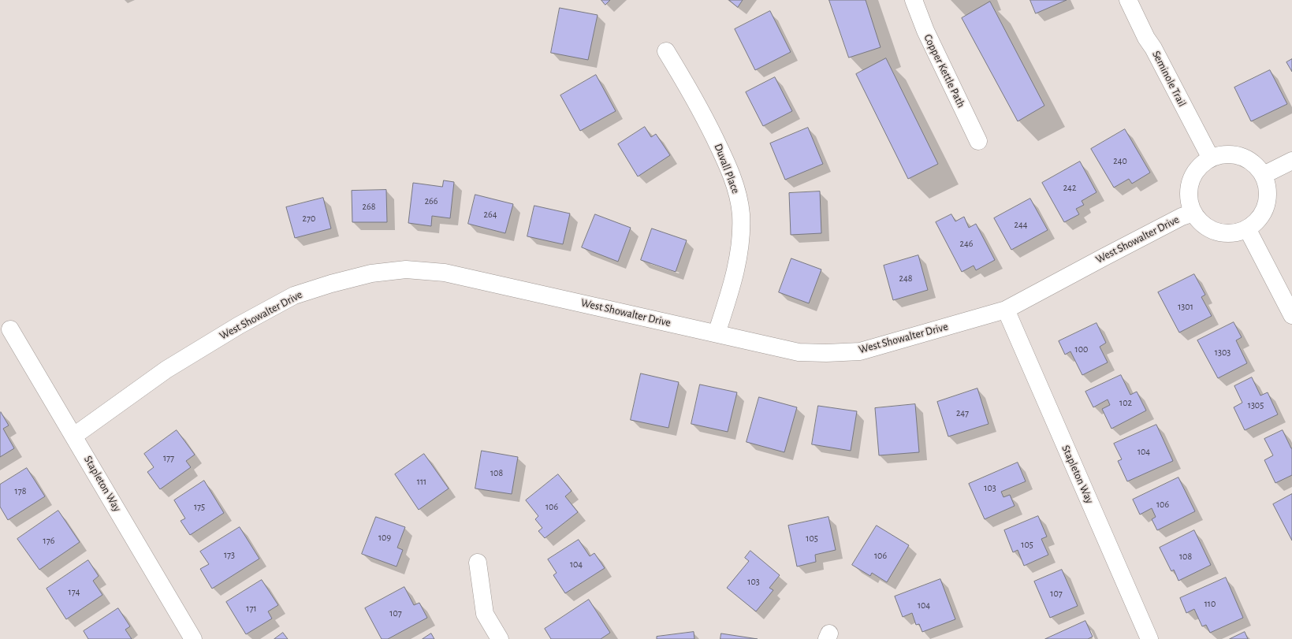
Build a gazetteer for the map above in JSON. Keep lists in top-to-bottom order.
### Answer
{
  "streets": {
    "street": [
      "Copper Kettle Path",
      "Seminole Trail",
      "Duvall Place",
      "West Showalter Drive",
      "Stapleton Way"
    ]
  },
  "crossings": [
    ["Seminole Trail", "West Showalter Drive"],
    ["Duvall Place", "West Showalter Drive"],
    ["West Showalter Drive", "Stapleton Way"]
  ],
  "house_numbers": [
    "240",
    "242",
    "266",
    "268",
    "264",
    "270",
    "244",
    "246",
    "248",
    "1301",
    "100",
    "1303",
    "102",
    "1305",
    "247",
    "104",
    "177",
    "108",
    "111",
    "103",
    "178",
    "106",
    "175",
    "106",
    "109",
    "105",
    "176",
    "105",
    "173",
    "106",
    "108",
    "104",
    "103",
    "174",
    "107",
    "110",
    "104",
    "171",
    "107"
  ]
}
